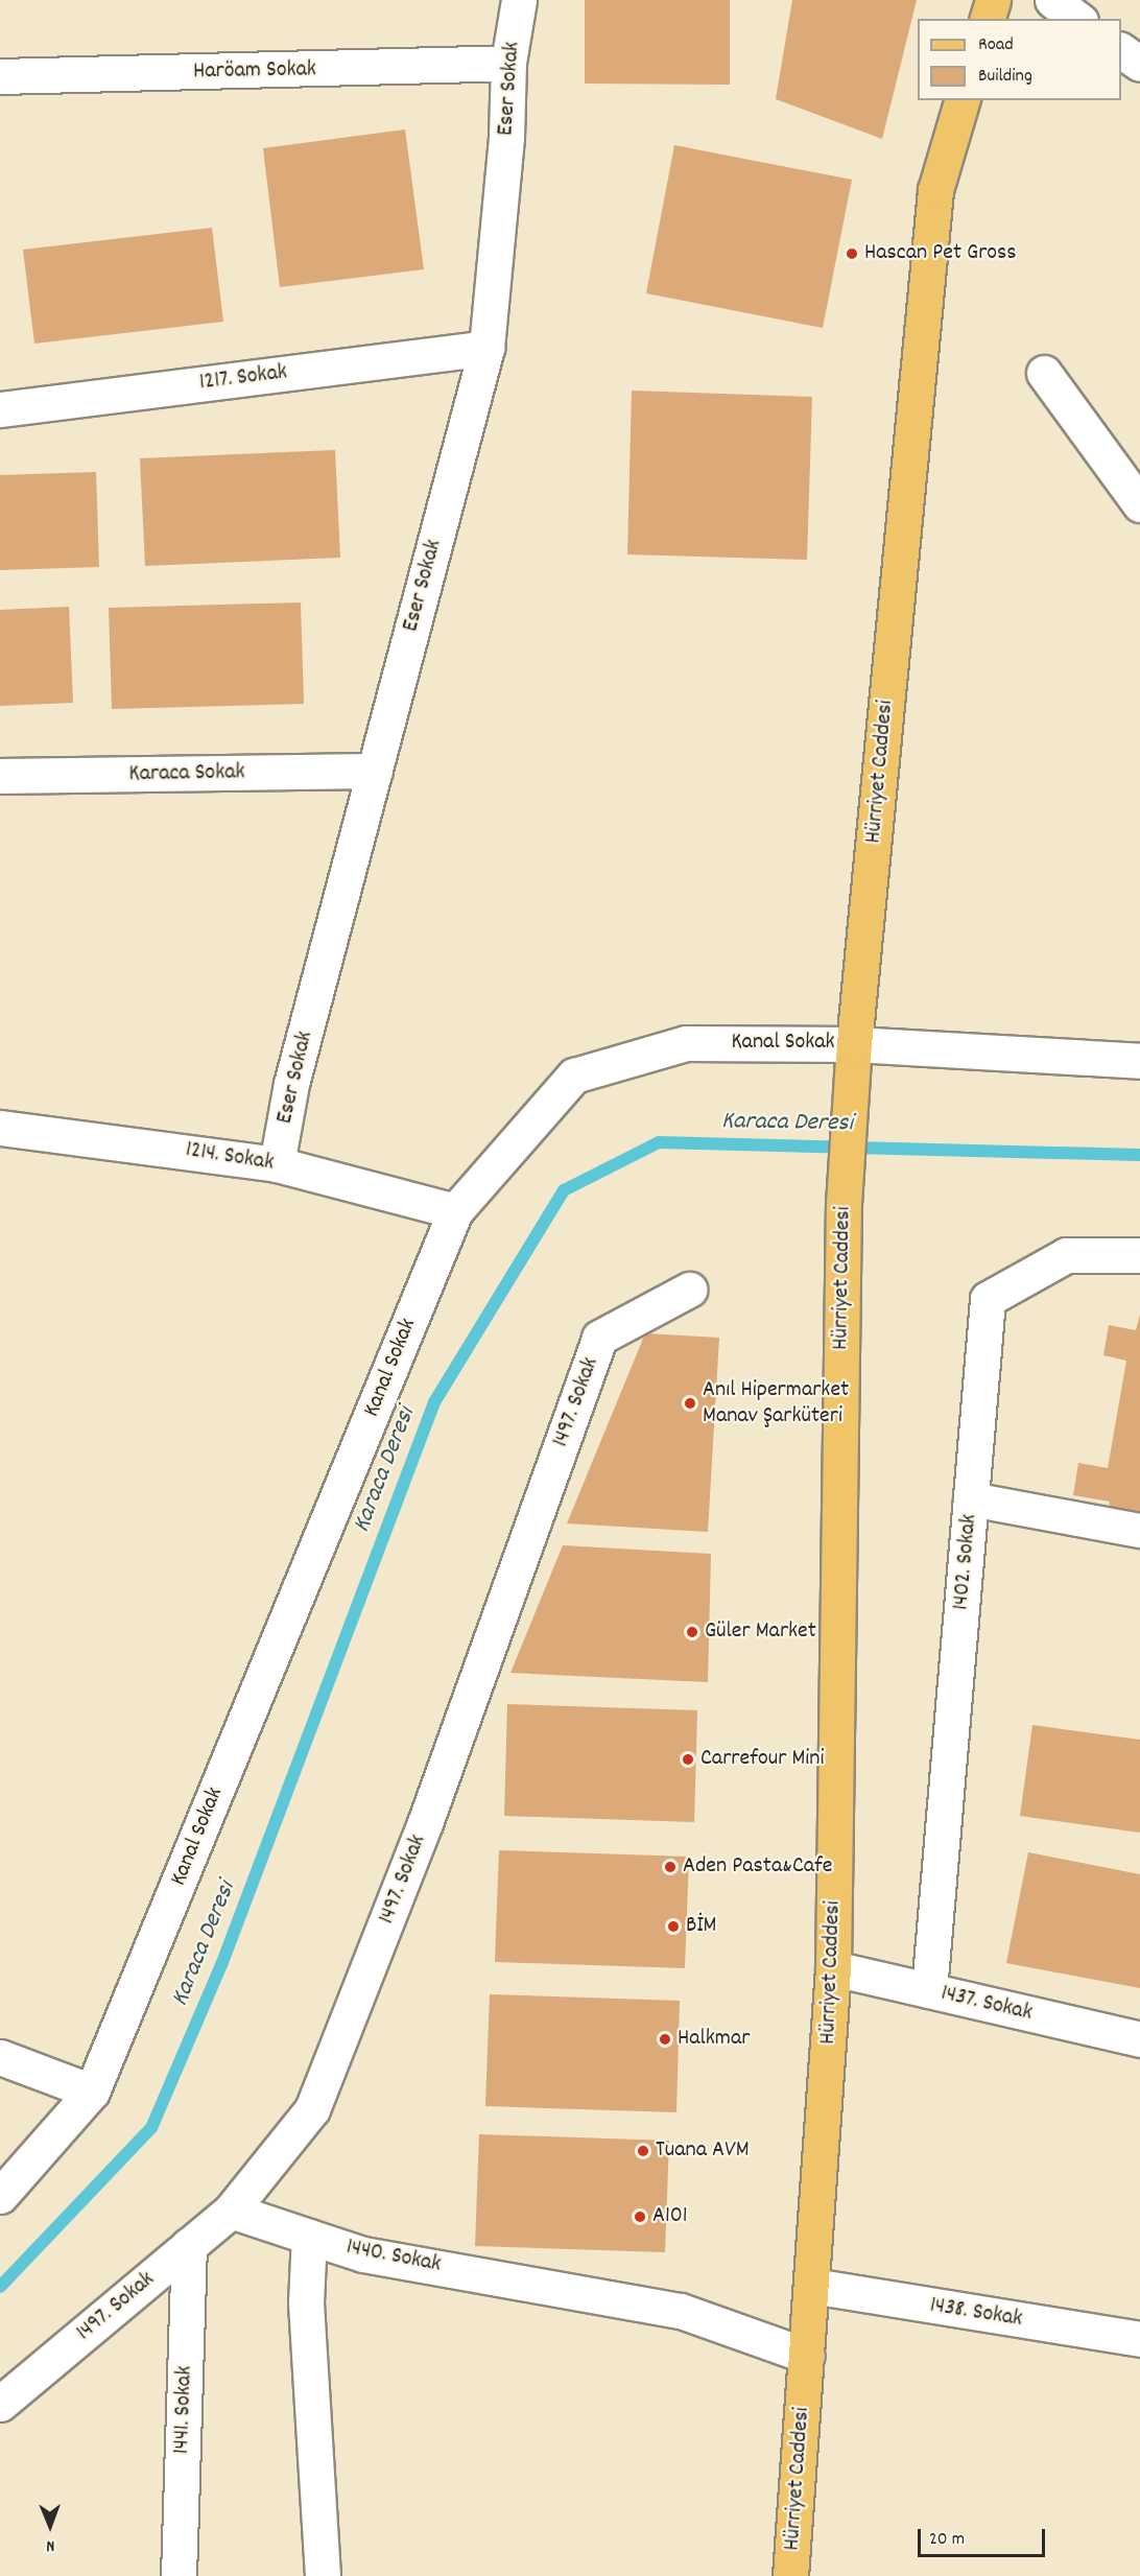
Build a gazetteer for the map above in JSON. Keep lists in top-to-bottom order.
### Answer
{
  "streets": {
    "main road": ["Hürriyet Caddesi"],
    "street": [
      "Haröam Sokak",
      "Eser Sokak",
      "1217. Sokak",
      "Karaca Sokak",
      "Kanal Sokak",
      "1214. Sokak",
      "1497. Sokak",
      "1402. Sokak",
      "1437. Sokak",
      "1440. Sokak",
      "1438. Sokak",
      "1441. Sokak"
    ]
  },
  "crossings": [
    ["Haröam Sokak", "Eser Sokak"],
    ["Eser Sokak", "1217. Sokak"],
    ["Eser Sokak", "Karaca Sokak"],
    ["Eser Sokak", "1214. Sokak"],
    ["Hürriyet Caddesi", "Kanal Sokak"],
    ["Hürriyet Caddesi", "1437. Sokak"],
    ["Hürriyet Caddesi", "1440. Sokak"],
    ["Hürriyet Caddesi", "1438. Sokak"],
    ["Kanal Sokak", "1214. Sokak"],
    ["1497. Sokak", "1440. Sokak"],
    ["1497. Sokak", "1441. Sokak"],
    ["1402. Sokak", "1437. Sokak"]
  ],
  "water": ["Karaca Deresi"],
  "places": [
    "Hascan Pet Gross",
    "Anıl Hipermarket Manav Şarküteri",
    "Güler Market",
    "Carrefour Mini",
    "Aden Pasta&Cafe",
    "BİM",
    "Halkmar",
    "Tuana AVM",
    "A101"
  ],
  "legend": ["Road", "Building"],
  "scale_bar": "20 m",
  "north": "bottom"
}
